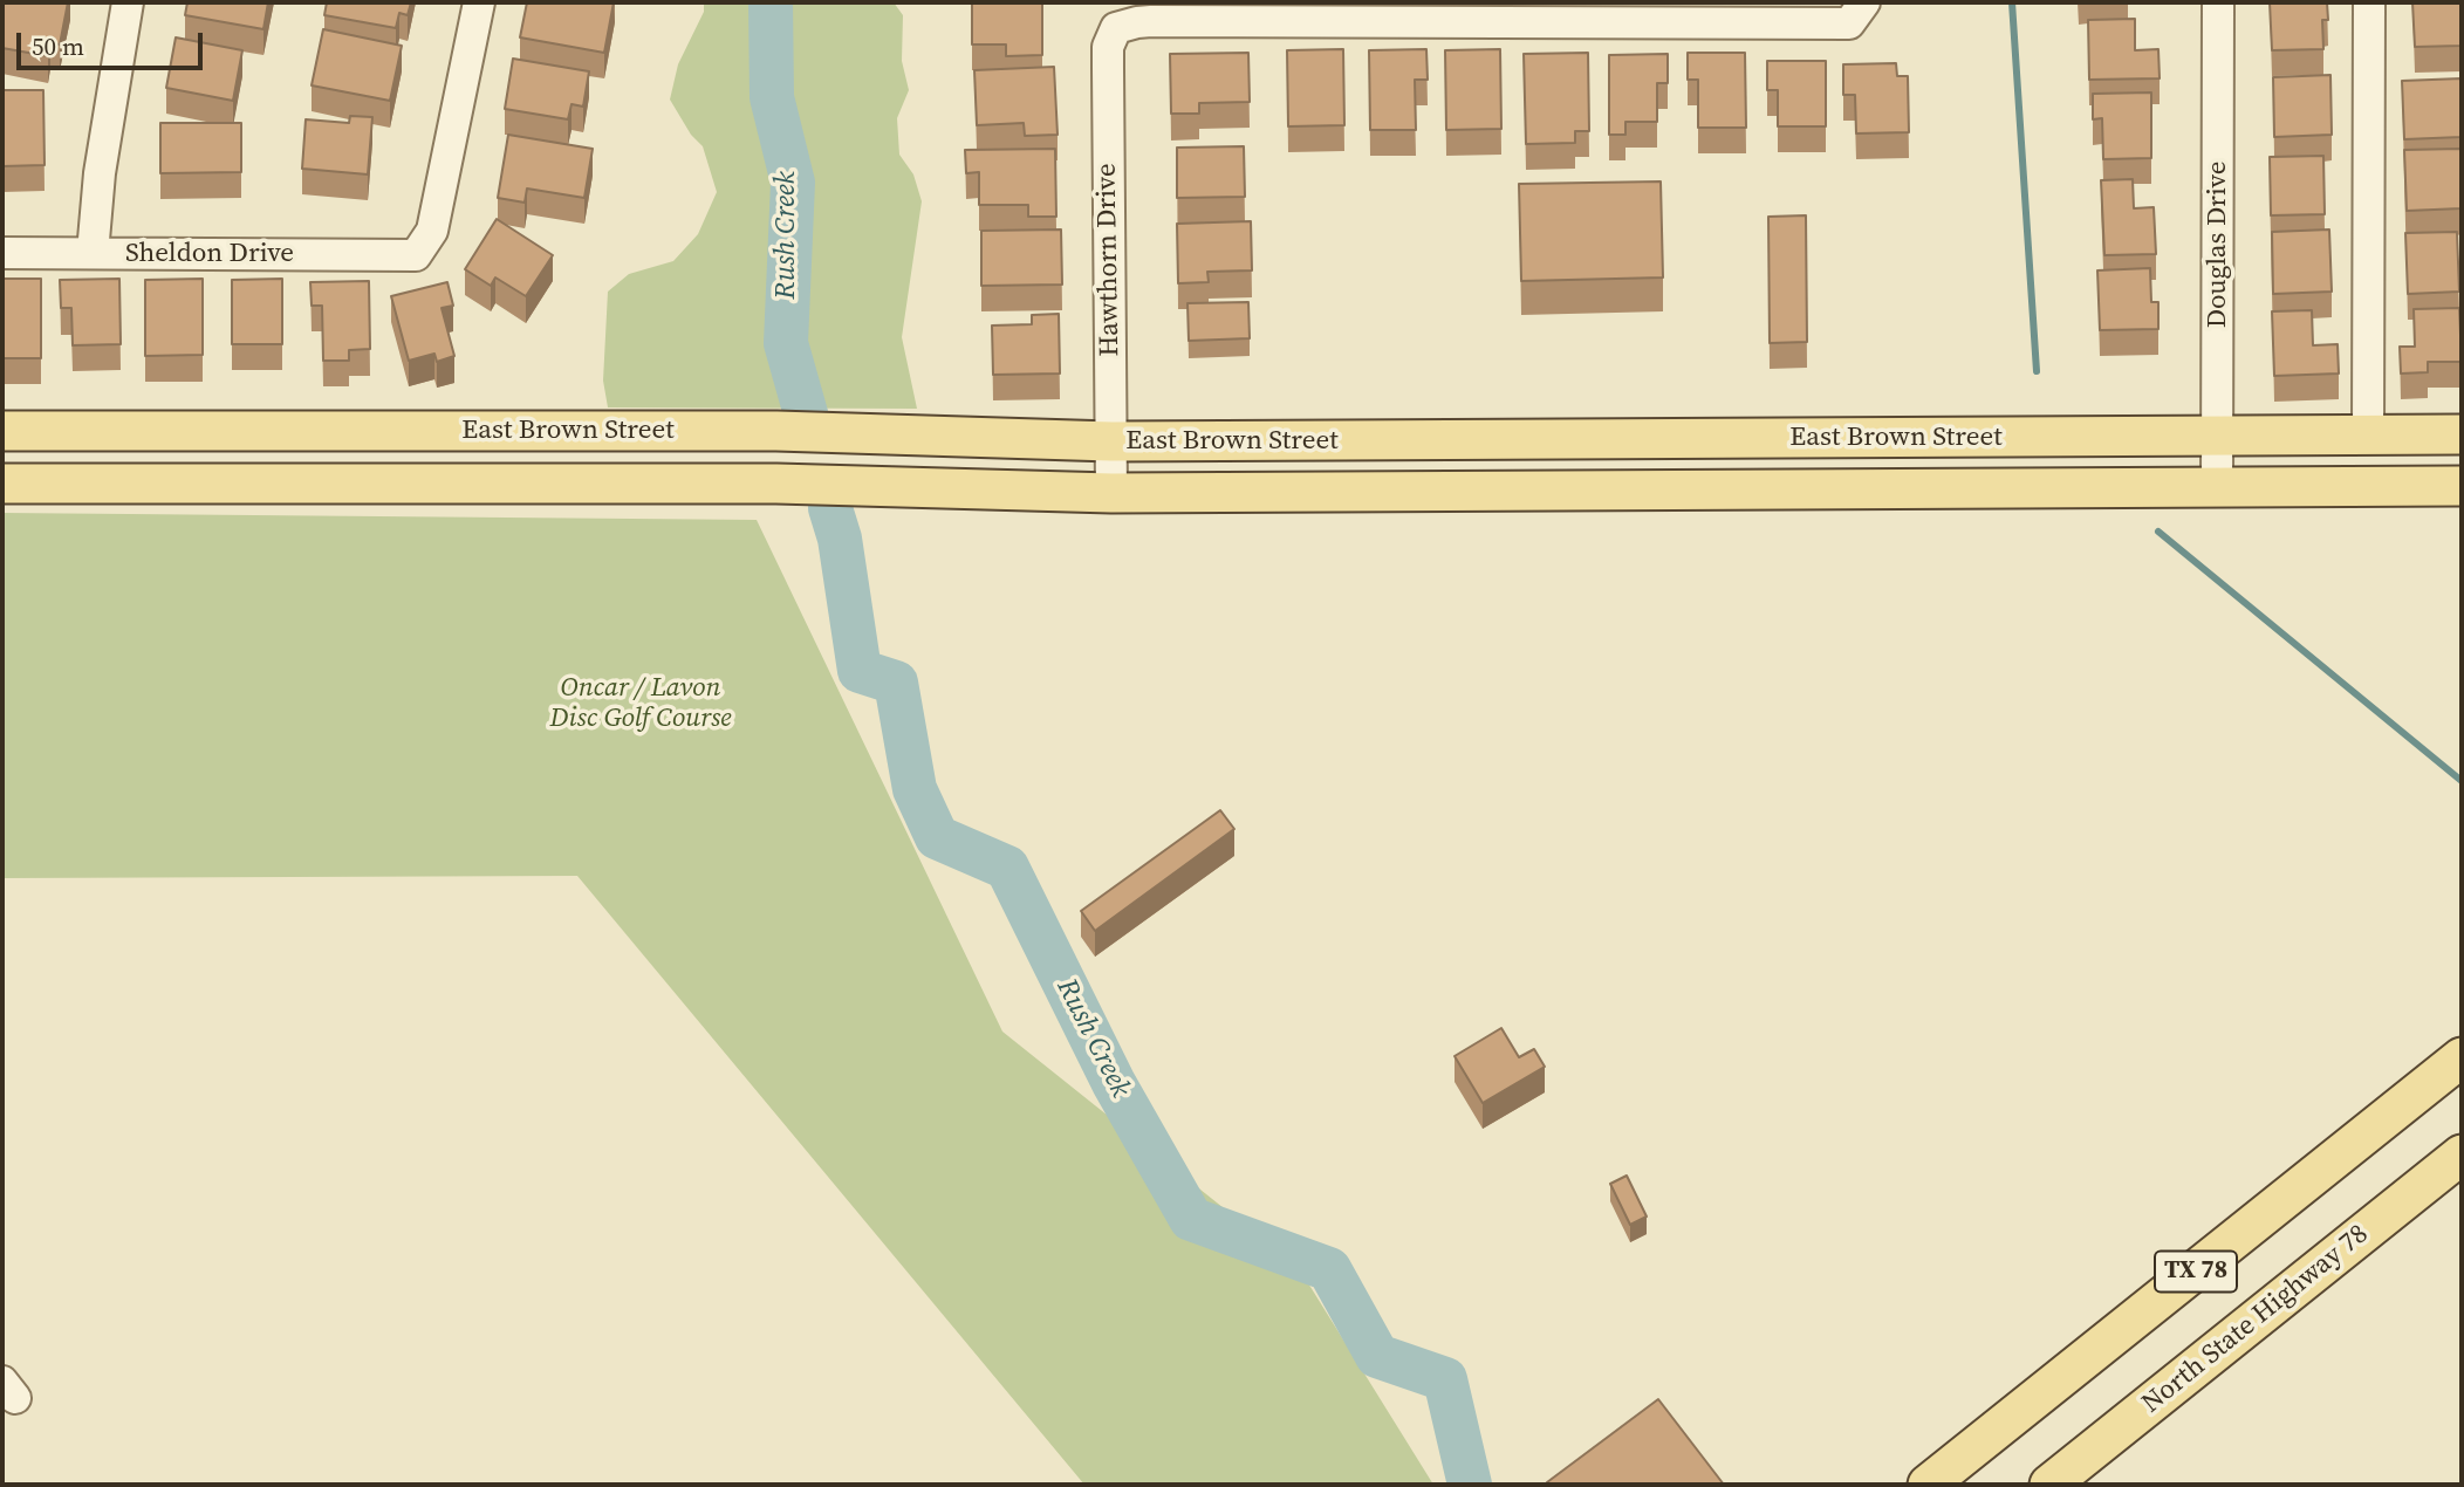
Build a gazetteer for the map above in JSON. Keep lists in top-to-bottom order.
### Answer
{
  "streets": {
    "main road": ["East Brown Street", "TX 78", "North State Highway 78"],
    "street": ["Douglas Drive", "Sheldon Drive", "Hawthorn Drive"]
  },
  "crossings": [
    ["Douglas Drive", "East Brown Street"],
    ["Hawthorn Drive", "East Brown Street"]
  ],
  "water": ["Rush Creek"],
  "parks": ["Oncar / Lavon Disc Golf Course"],
  "scale_bar": "50 m"
}
